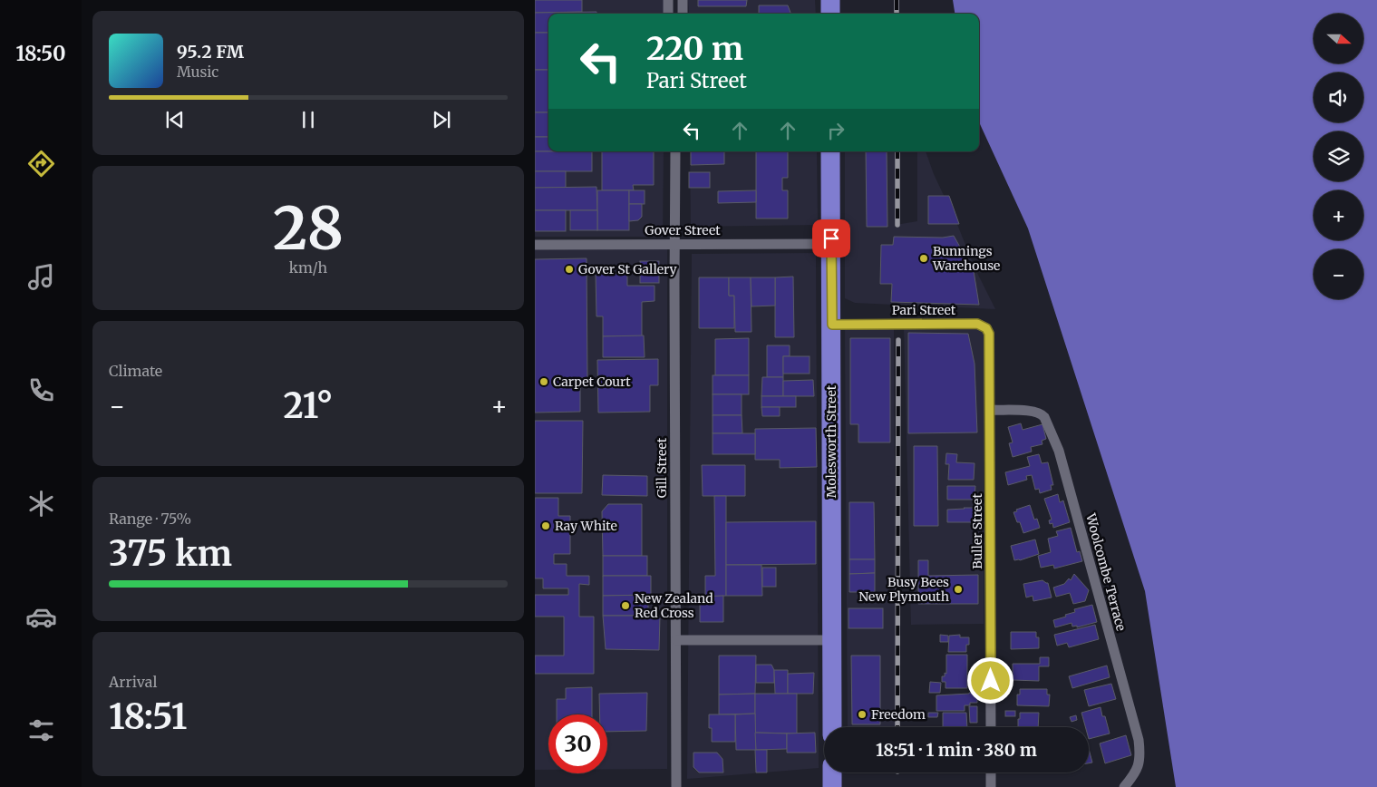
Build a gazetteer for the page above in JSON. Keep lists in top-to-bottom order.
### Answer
{
  "streets": {
    "highway": ["Molesworth Street"],
    "street": [
      "Gover Street",
      "Pari Street",
      "Gill Street",
      "Buller Street",
      "Woolcombe Terrace"
    ]
  },
  "crossings": [
    ["Gover Street", "Molesworth Street"],
    ["Gover Street", "Gill Street"],
    ["Pari Street", "Molesworth Street"],
    ["Pari Street", "Buller Street"],
    ["Buller Street", "Woolcombe Terrace"]
  ],
  "places": [
    "Bunnings Warehouse",
    "Gover St Gallery",
    "Carpet Court",
    "Ray White",
    "Busy Bees New Plymouth",
    "New Zealand Red Cross",
    "Freedom"
  ],
  "north": "right",
  "page": {
    "tabs": "18:50",
    "map_buttons": ["+", "−"],
    "turn": ["220 m", "Pari Street"],
    "song": ["95.2 FM", "Music"],
    "tile": [
      ["28", "km/h"],
      "Climate",
      ["Range · 75%", "375 km"],
      ["Arrival", "18:51"]
    ],
    "heat": ["−", "21°", "+"],
    "limit": "30",
    "trip": "18:51 · 1 min · 380 m"
  }
}
